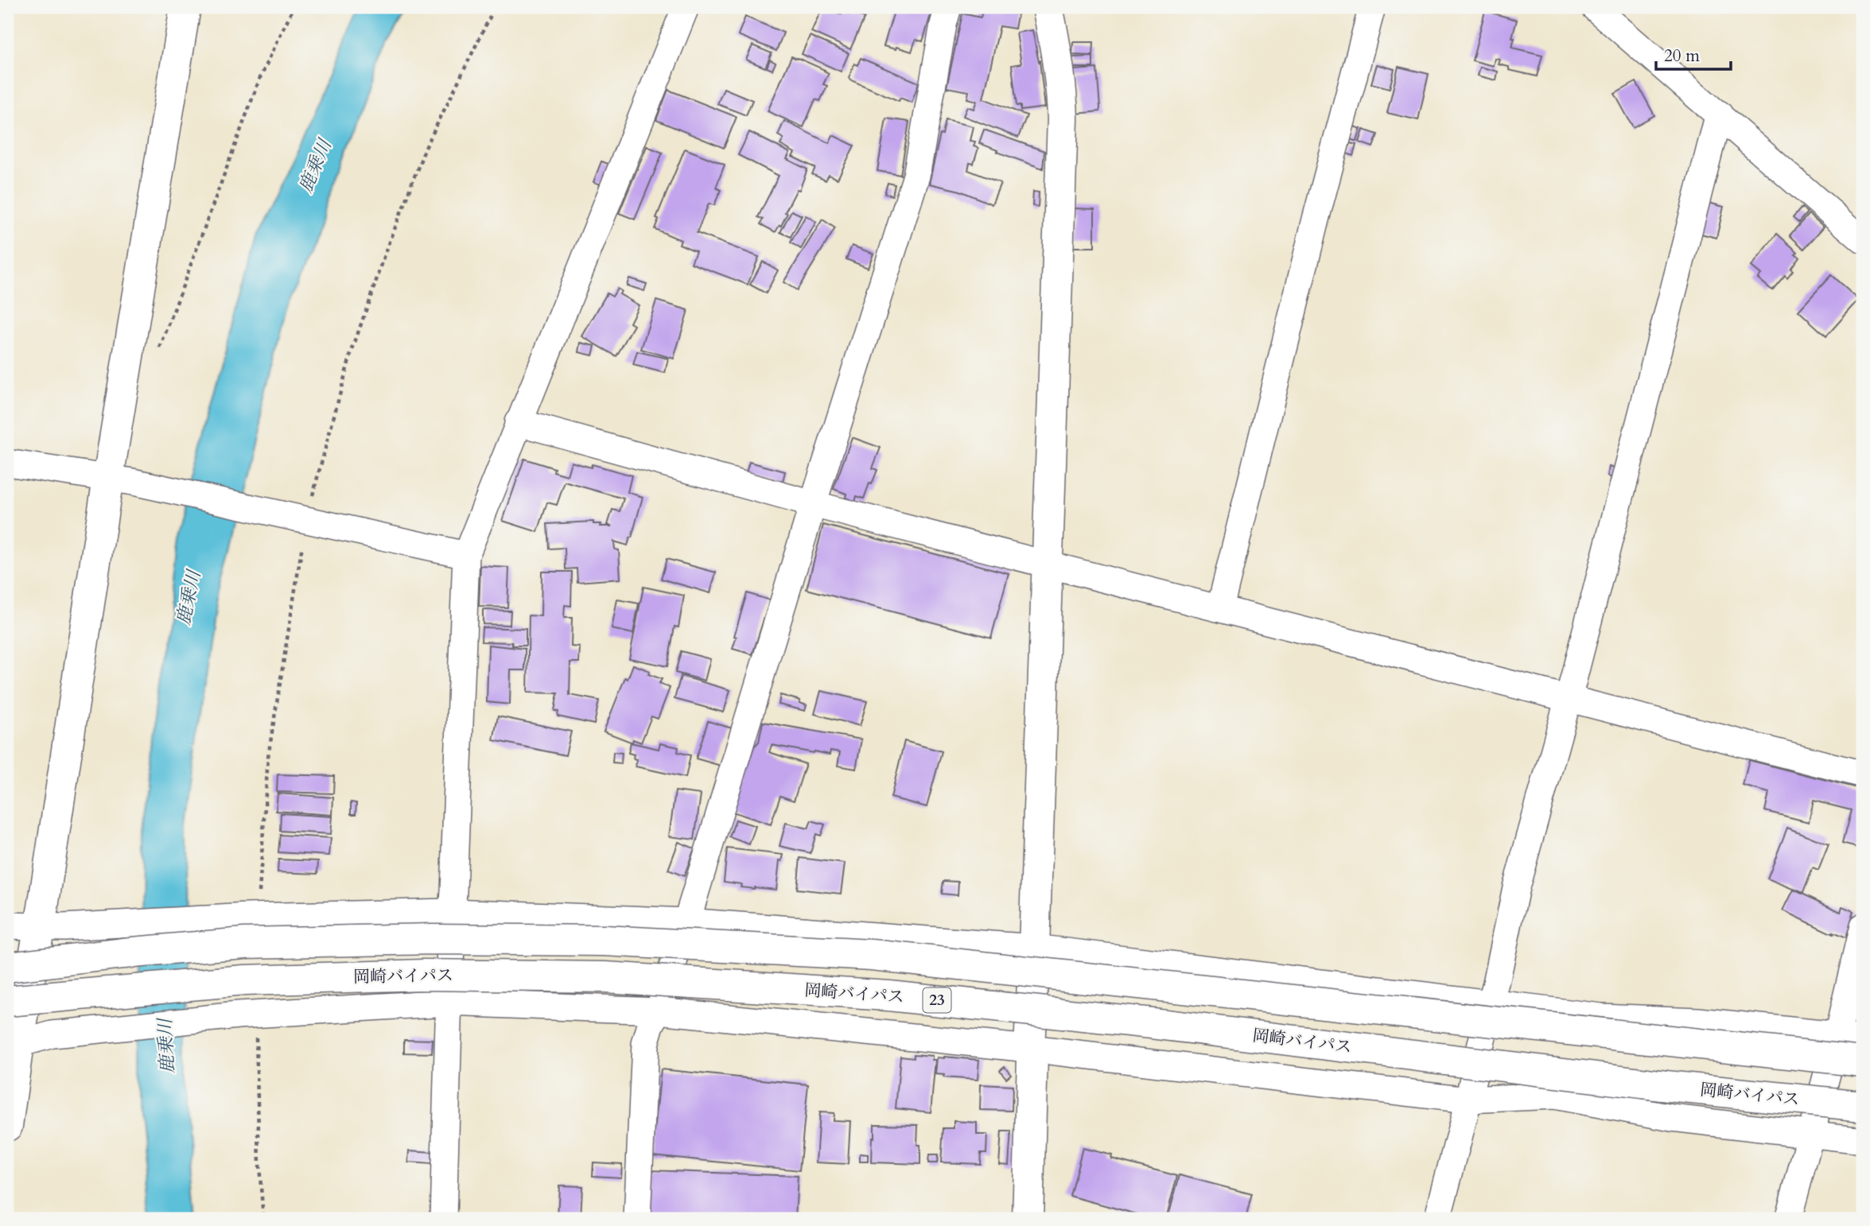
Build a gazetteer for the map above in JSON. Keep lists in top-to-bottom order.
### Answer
{
  "streets": {
    "main road": ["岡崎バイパス", "23"]
  },
  "water": ["鹿乗川"],
  "scale_bar": "20 m"
}
